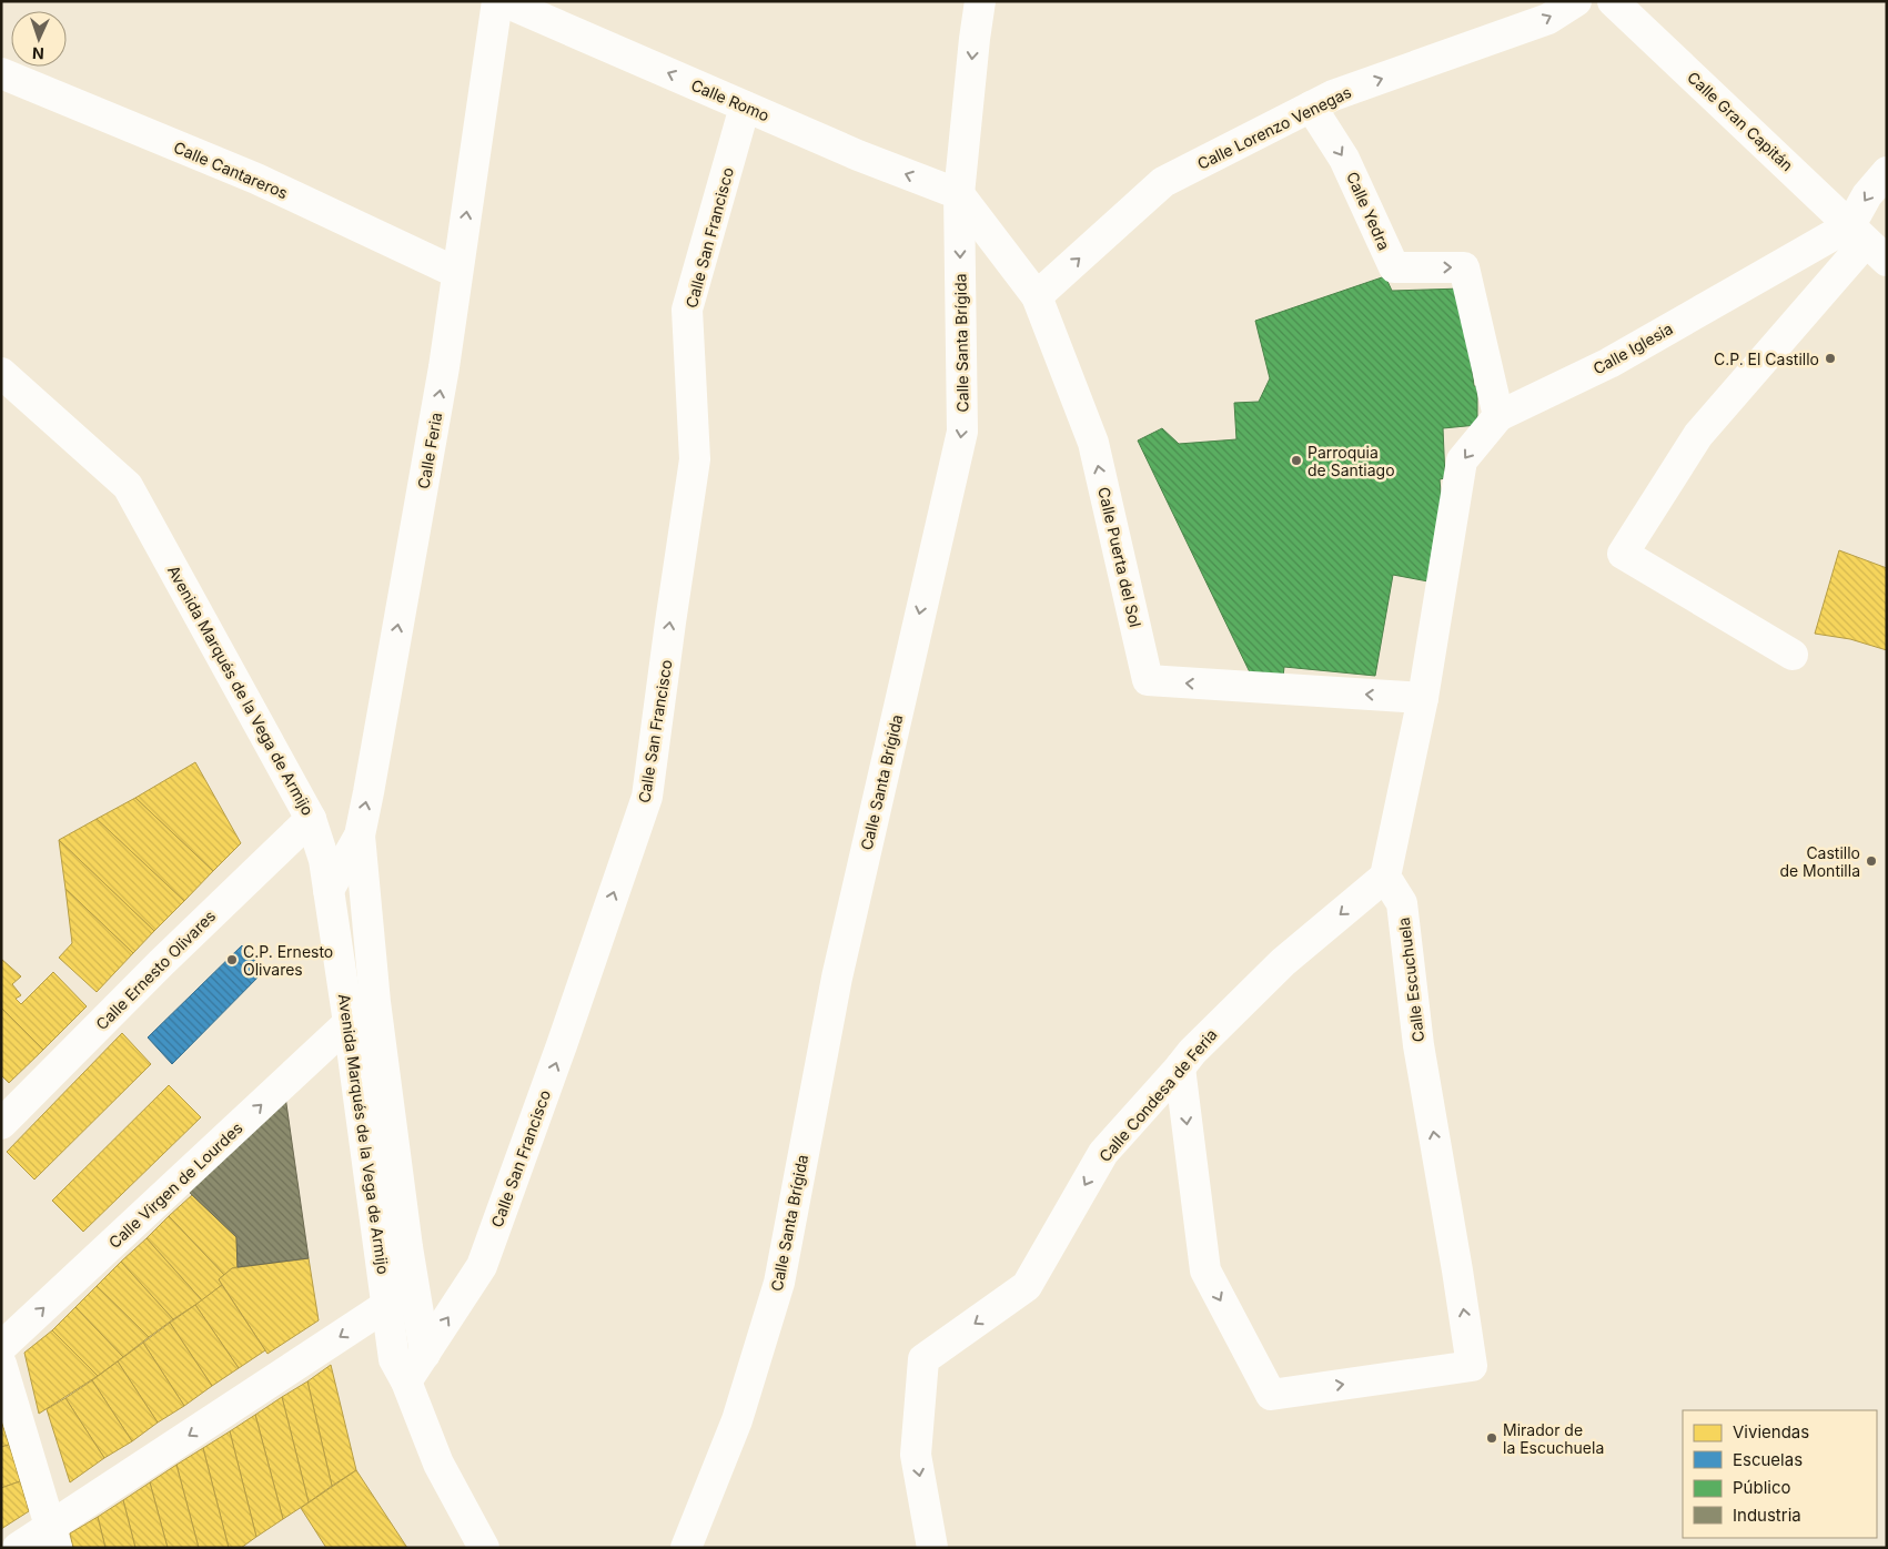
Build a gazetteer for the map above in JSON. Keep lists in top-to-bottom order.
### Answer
{
  "streets": {
    "street": [
      "Calle Romo",
      "Calle Gran Capitán",
      "Calle Lorenzo Venegas",
      "Calle Cantareros",
      "Calle Yedra",
      "Calle San Francisco",
      "Calle Santa Brígida",
      "Calle Iglesia",
      "Calle Feria",
      "Calle Puerta del Sol",
      "Avenida Marqués de la Vega de Armijo",
      "Calle Ernesto Olivares",
      "Calle Escuchuela",
      "Calle Condesa de Feria",
      "Calle Virgen de Lourdes"
    ]
  },
  "crossings": [
    ["Calle Romo", "Calle San Francisco"],
    ["Calle Romo", "Calle Santa Brígida"],
    ["Calle Romo", "Calle Puerta del Sol"],
    ["Calle Gran Capitán", "Calle Iglesia"],
    ["Calle Lorenzo Venegas", "Calle Yedra"],
    ["Calle Lorenzo Venegas", "Calle Puerta del Sol"],
    ["Calle Cantareros", "Calle Feria"],
    ["Calle Yedra", "Calle Iglesia"],
    ["Calle San Francisco", "Avenida Marqués de la Vega de Armijo"],
    ["Calle Santa Brígida", "Calle Puerta del Sol"],
    ["Calle Iglesia", "Calle Puerta del Sol"],
    ["Calle Feria", "Avenida Marqués de la Vega de Armijo"],
    ["Avenida Marqués de la Vega de Armijo", "Calle Ernesto Olivares"],
    ["Avenida Marqués de la Vega de Armijo", "Calle Virgen de Lourdes"],
    ["Calle Escuchuela", "Calle Condesa de Feria"]
  ],
  "one_way": [
    "Calle Romo",
    "Calle Lorenzo Venegas",
    "Calle Yedra",
    "Calle Santa Brígida",
    "Calle Iglesia",
    "Calle Feria",
    "Calle Puerta del Sol",
    "Calle Condesa de Feria"
  ],
  "places": [
    "C.P. El Castillo",
    "Parroquia de Santiago",
    "Castillo de Montilla",
    "C.P. Ernesto Olivares",
    "Mirador de la Escuchuela"
  ],
  "legend": [
    "Viviendas",
    "Escuelas",
    "Público",
    "Industria"
  ],
  "north": "bottom"
}
